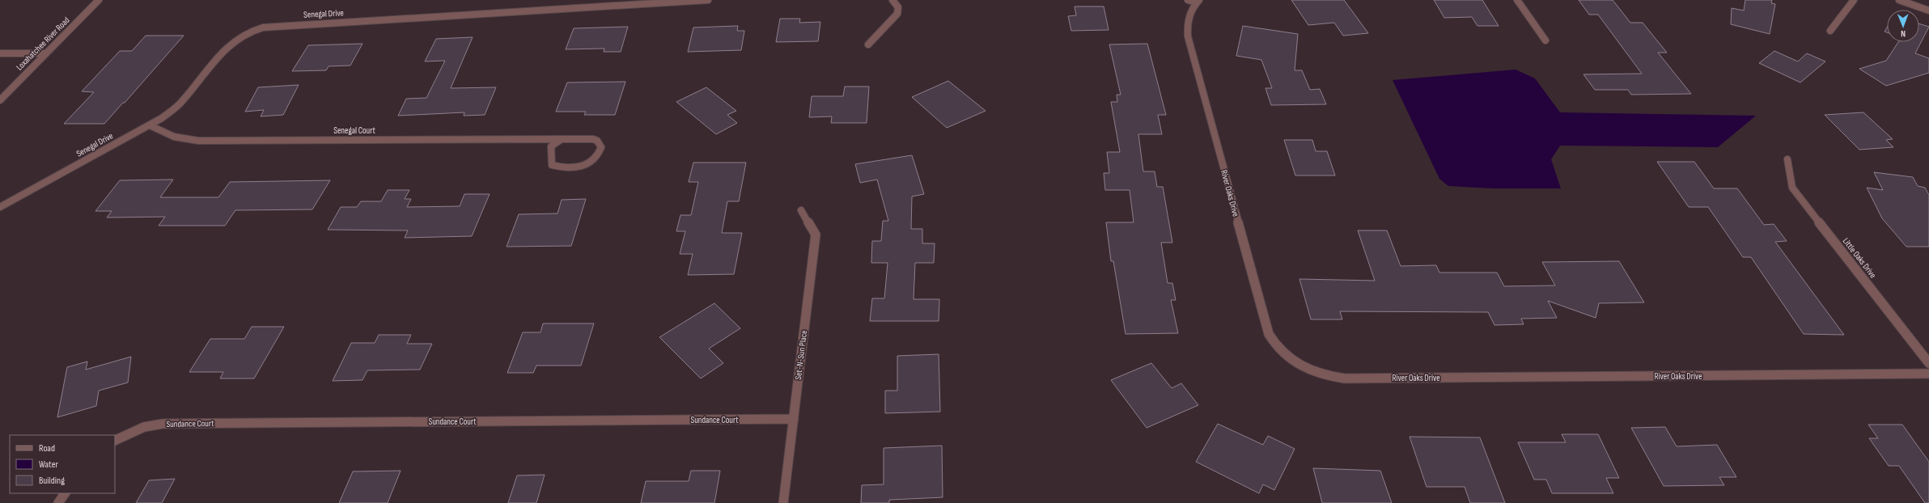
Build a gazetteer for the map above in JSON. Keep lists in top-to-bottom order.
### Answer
{
  "streets": {
    "street": [
      "Senegal Drive",
      "Loxahatchee River Road",
      "Senegal Court",
      "River Oaks Drive",
      "Little Oaks Drive",
      "Set-N-Sun Place",
      "Sundance Court"
    ]
  },
  "crossings": [
    ["Senegal Drive", "Senegal Court"],
    ["Set-N-Sun Place", "Sundance Court"]
  ],
  "legend": ["Road", "Water", "Building"],
  "north": "bottom"
}
